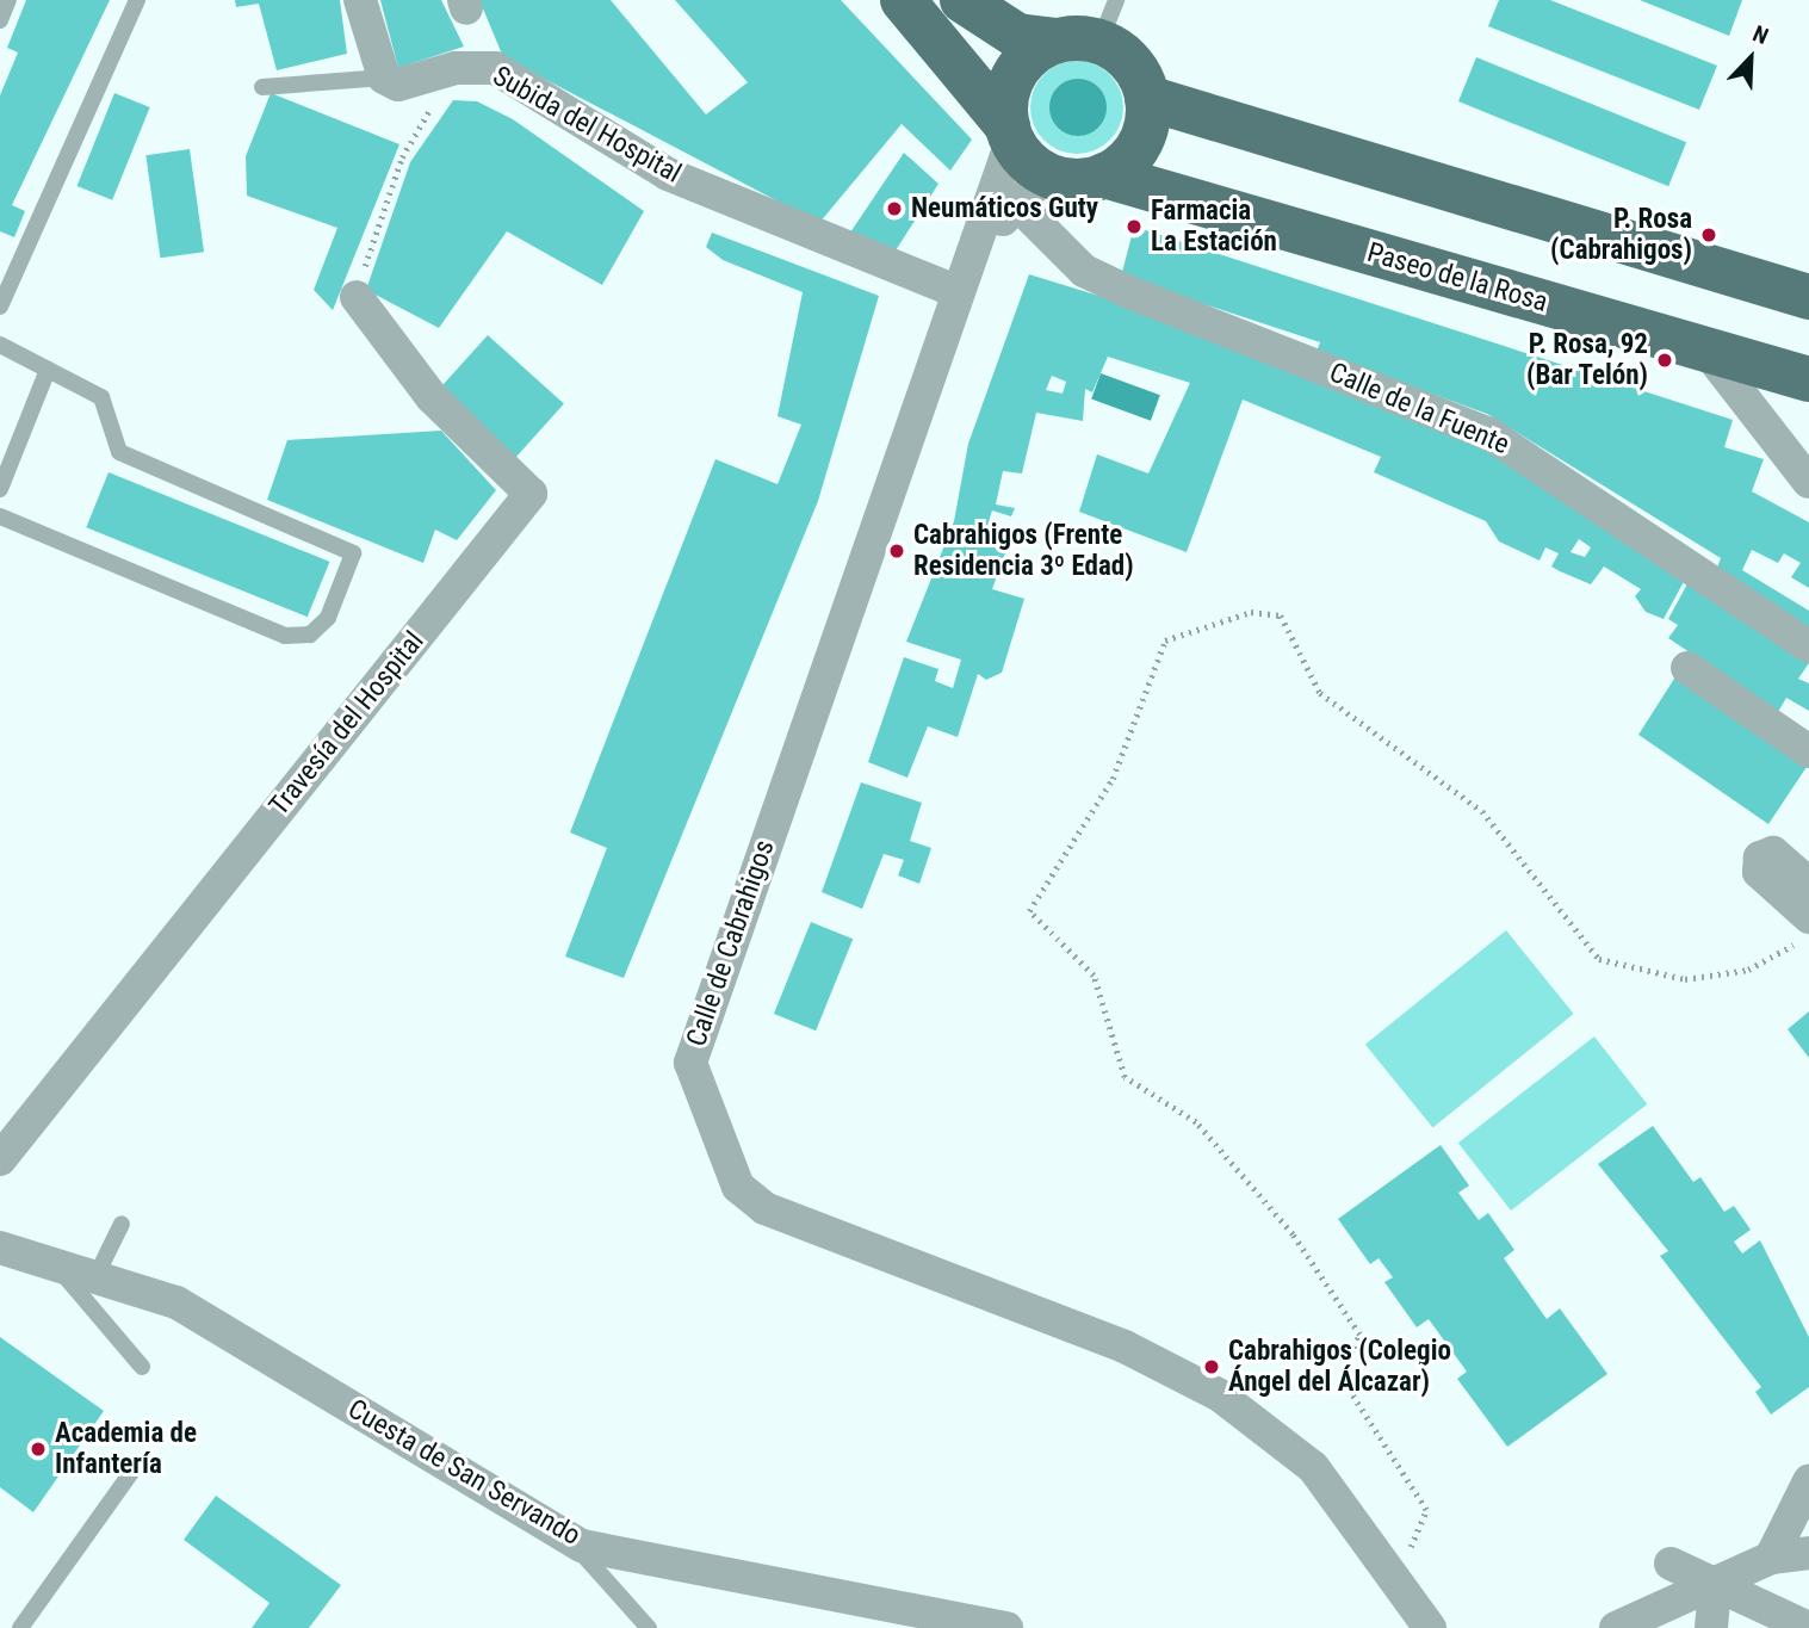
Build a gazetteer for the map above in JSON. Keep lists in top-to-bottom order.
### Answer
{
  "streets": {
    "main road": ["Paseo de la Rosa"],
    "street": [
      "Subida del Hospital",
      "Calle de la Fuente",
      "Travesía del Hospital",
      "Calle de Cabrahigos",
      "Cuesta de San Servando"
    ]
  },
  "crossings": [
    ["Subida del Hospital", "Calle de Cabrahigos"],
    ["Paseo de la Rosa", "Calle de la Fuente"],
    ["Paseo de la Rosa", "Calle de Cabrahigos"],
    ["Calle de la Fuente", "Calle de Cabrahigos"]
  ],
  "places": [
    "Neumáticos Guty",
    "Farmacia La Estación",
    "P. Rosa (Cabrahigos)",
    "P. Rosa, 92 (Bar Telón)",
    "Cabrahigos (Frente Residencia 3º Edad)",
    "Cabrahigos (Colegio Ángel del Álcazar)",
    "Academia de Infantería"
  ],
  "north": "top right"
}
